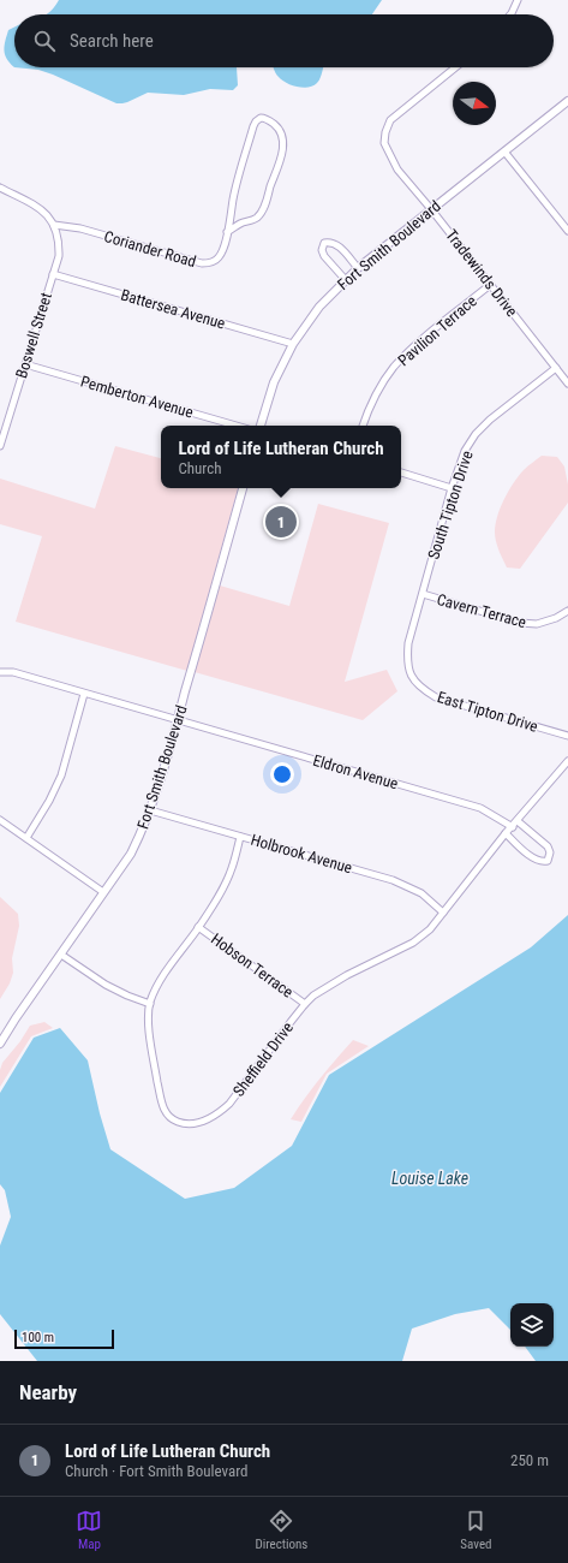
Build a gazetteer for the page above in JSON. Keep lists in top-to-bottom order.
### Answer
{
  "streets": {
    "street": [
      "Fort Smith Boulevard",
      "Coriander Road",
      "Tradewinds Drive",
      "Battersea Avenue",
      "Pavilion Terrace",
      "Boswell Street",
      "Pemberton Avenue",
      "South Tipton Drive",
      "Cavern Terrace",
      "East Tipton Drive",
      "Eldron Avenue",
      "Holbrook Avenue",
      "Hobson Terrace",
      "Sheffield Drive"
    ]
  },
  "crossings": [
    ["Fort Smith Boulevard", "Tradewinds Drive"],
    ["Fort Smith Boulevard", "Battersea Avenue"],
    ["Fort Smith Boulevard", "Eldron Avenue"],
    ["Fort Smith Boulevard", "Holbrook Avenue"],
    ["Coriander Road", "Boswell Street"],
    ["Tradewinds Drive", "Pavilion Terrace"],
    ["Tradewinds Drive", "South Tipton Drive"],
    ["Battersea Avenue", "Boswell Street"],
    ["Boswell Street", "Pemberton Avenue"],
    ["South Tipton Drive", "Cavern Terrace"],
    ["South Tipton Drive", "East Tipton Drive"],
    ["Cavern Terrace", "East Tipton Drive"],
    ["Eldron Avenue", "Sheffield Drive"],
    ["Holbrook Avenue", "Sheffield Drive"],
    ["Hobson Terrace", "Sheffield Drive"]
  ],
  "water": ["Louise Lake"],
  "scale_bar": "100 m",
  "north": "right",
  "page": {
    "search": "Search here",
    "popup": ["Lord of Life Lutheran Church", "Church"],
    "pins": "1",
    "scale": "100 m",
    "heading": "Nearby",
    "list": [
      {
        "mark": "1",
        "name": "Lord of Life Lutheran Church",
        "note": "Church · Fort Smith Boulevard",
        "value": "250 m"
      }
    ],
    "nav": ["Map", "Directions", "Saved"]
  }
}
